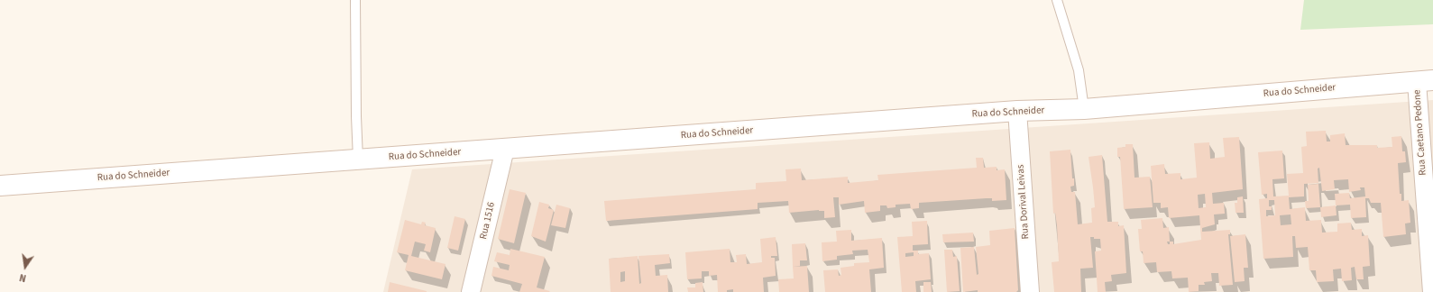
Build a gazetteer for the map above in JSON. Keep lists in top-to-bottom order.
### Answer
{
  "streets": {
    "street": [
      "Rua do Schneider",
      "Rua Caetano Pedone",
      "Rua Dorival Leivas",
      "Rua 1516"
    ]
  },
  "crossings": [
    ["Rua do Schneider", "Rua Caetano Pedone"],
    ["Rua do Schneider", "Rua Dorival Leivas"],
    ["Rua do Schneider", "Rua 1516"]
  ],
  "north": "bottom"
}
